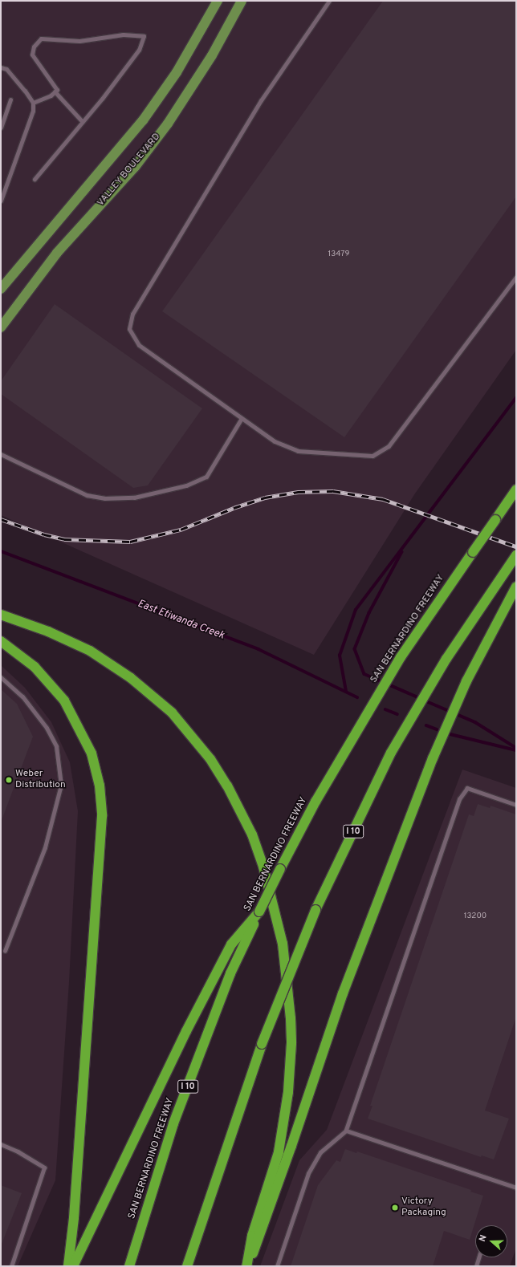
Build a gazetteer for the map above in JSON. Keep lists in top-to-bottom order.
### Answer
{
  "streets": {
    "highway": ["SAN BERNARDINO FREEWAY", "I 10"],
    "main road": ["VALLEY BOULEVARD"]
  },
  "water": ["East Etiwanda Creek"],
  "places": ["Weber Distribution", "Victory Packaging"],
  "house_numbers": ["13479", "13200"],
  "north": "left"
}
